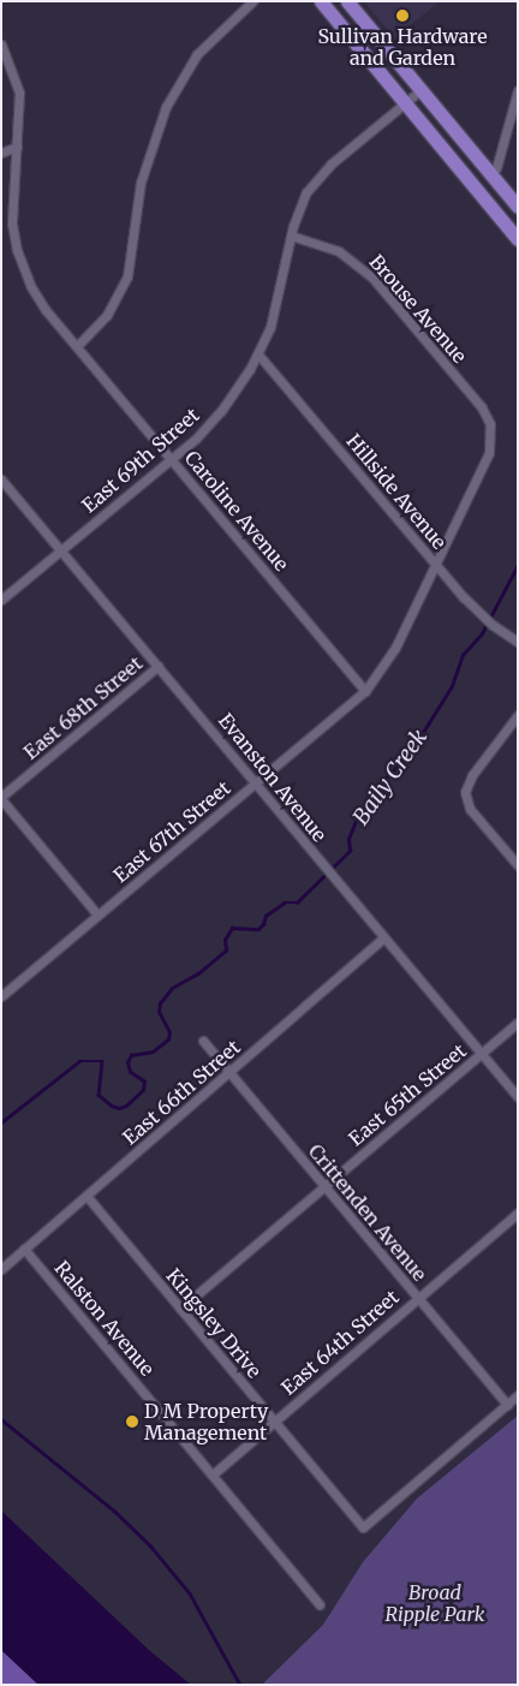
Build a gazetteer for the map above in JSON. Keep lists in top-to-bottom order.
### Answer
{
  "streets": {
    "street": [
      "Brouse Avenue",
      "East 69th Street",
      "Hillside Avenue",
      "Caroline Avenue",
      "East 68th Street",
      "Evanston Avenue",
      "East 67th Street",
      "East 66th Street",
      "East 65th Street",
      "Crittenden Avenue",
      "Ralston Avenue",
      "Kingsley Drive",
      "East 64th Street"
    ]
  },
  "crossings": [
    ["Brouse Avenue", "East 69th Street"],
    ["Brouse Avenue", "East 67th Street"],
    ["East 69th Street", "Hillside Avenue"],
    ["East 69th Street", "Caroline Avenue"],
    ["East 69th Street", "Evanston Avenue"],
    ["Hillside Avenue", "East 67th Street"],
    ["Caroline Avenue", "East 67th Street"],
    ["East 68th Street", "Evanston Avenue"],
    ["Evanston Avenue", "East 67th Street"],
    ["Evanston Avenue", "East 66th Street"],
    ["Evanston Avenue", "East 65th Street"],
    ["East 66th Street", "Crittenden Avenue"],
    ["East 66th Street", "Ralston Avenue"],
    ["East 66th Street", "Kingsley Drive"],
    ["East 65th Street", "Crittenden Avenue"],
    ["East 65th Street", "Kingsley Drive"],
    ["Crittenden Avenue", "Kingsley Drive"],
    ["Crittenden Avenue", "East 64th Street"],
    ["Ralston Avenue", "East 64th Street"],
    ["Kingsley Drive", "East 64th Street"]
  ],
  "water": ["Baily Creek"],
  "parks": ["Broad Ripple Park"],
  "places": ["Sullivan Hardware and Garden", "D M Property Management"]
}
